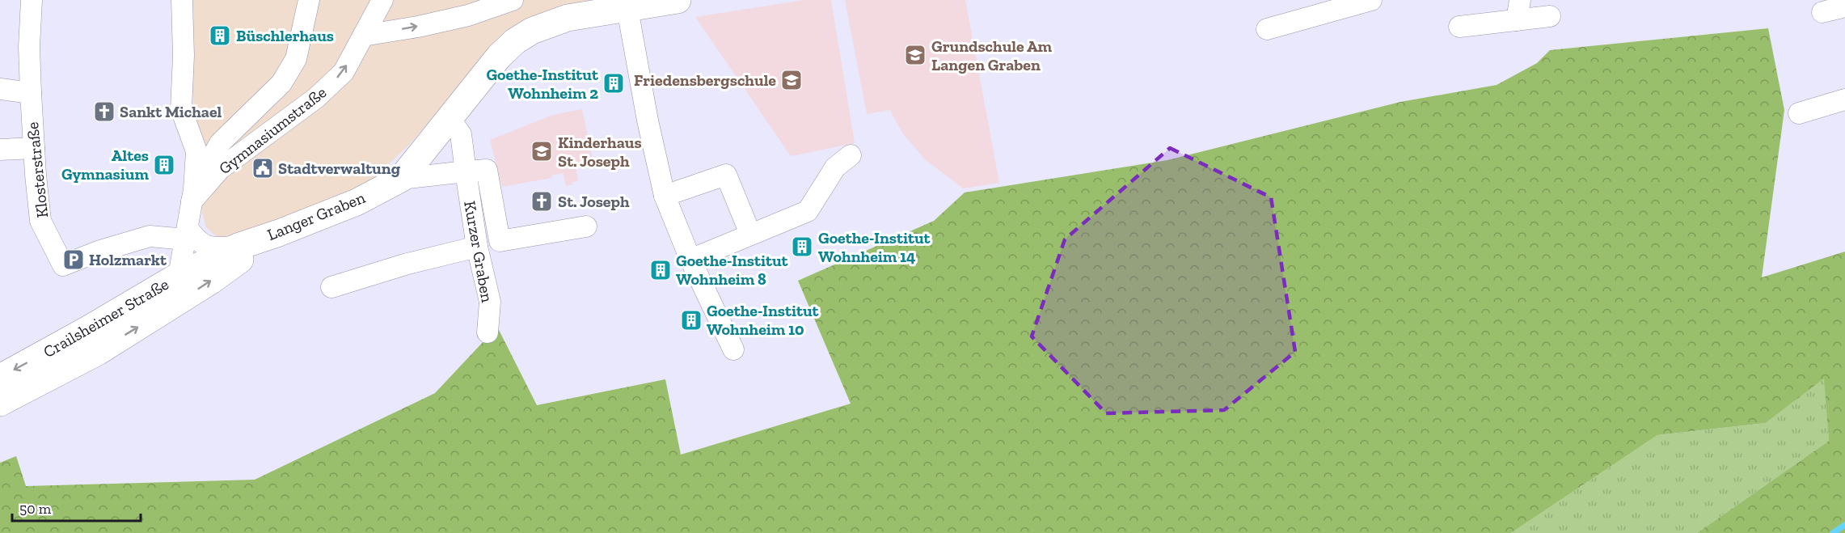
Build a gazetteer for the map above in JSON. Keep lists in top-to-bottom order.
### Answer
{
  "streets": {
    "main road": ["Langer Graben", "Crailsheimer Straße"],
    "street": ["Gymnasiumstraße", "Klosterstraße", "Kurzer Graben"]
  },
  "crossings": [
    ["Langer Graben", "Kurzer Graben"],
    ["Langer Graben", "Crailsheimer Straße"]
  ],
  "places": {
    "building": [
      "Büschlerhaus",
      "Goethe-Institut Wohnheim 2",
      "Altes Gymnasium",
      "Goethe-Institut Wohnheim 14",
      "Goethe-Institut Wohnheim 8",
      "Goethe-Institut Wohnheim 10"
    ],
    "school or university": ["Grundschule Am Langen Graben", "Friedensbergschule", "Kinderhaus St. Joseph"],
    "church": ["Sankt Michael", "St. Joseph"],
    "public building": ["Stadtverwaltung"],
    "parking": ["Holzmarkt"]
  },
  "scale_bar": "50 m"
}
